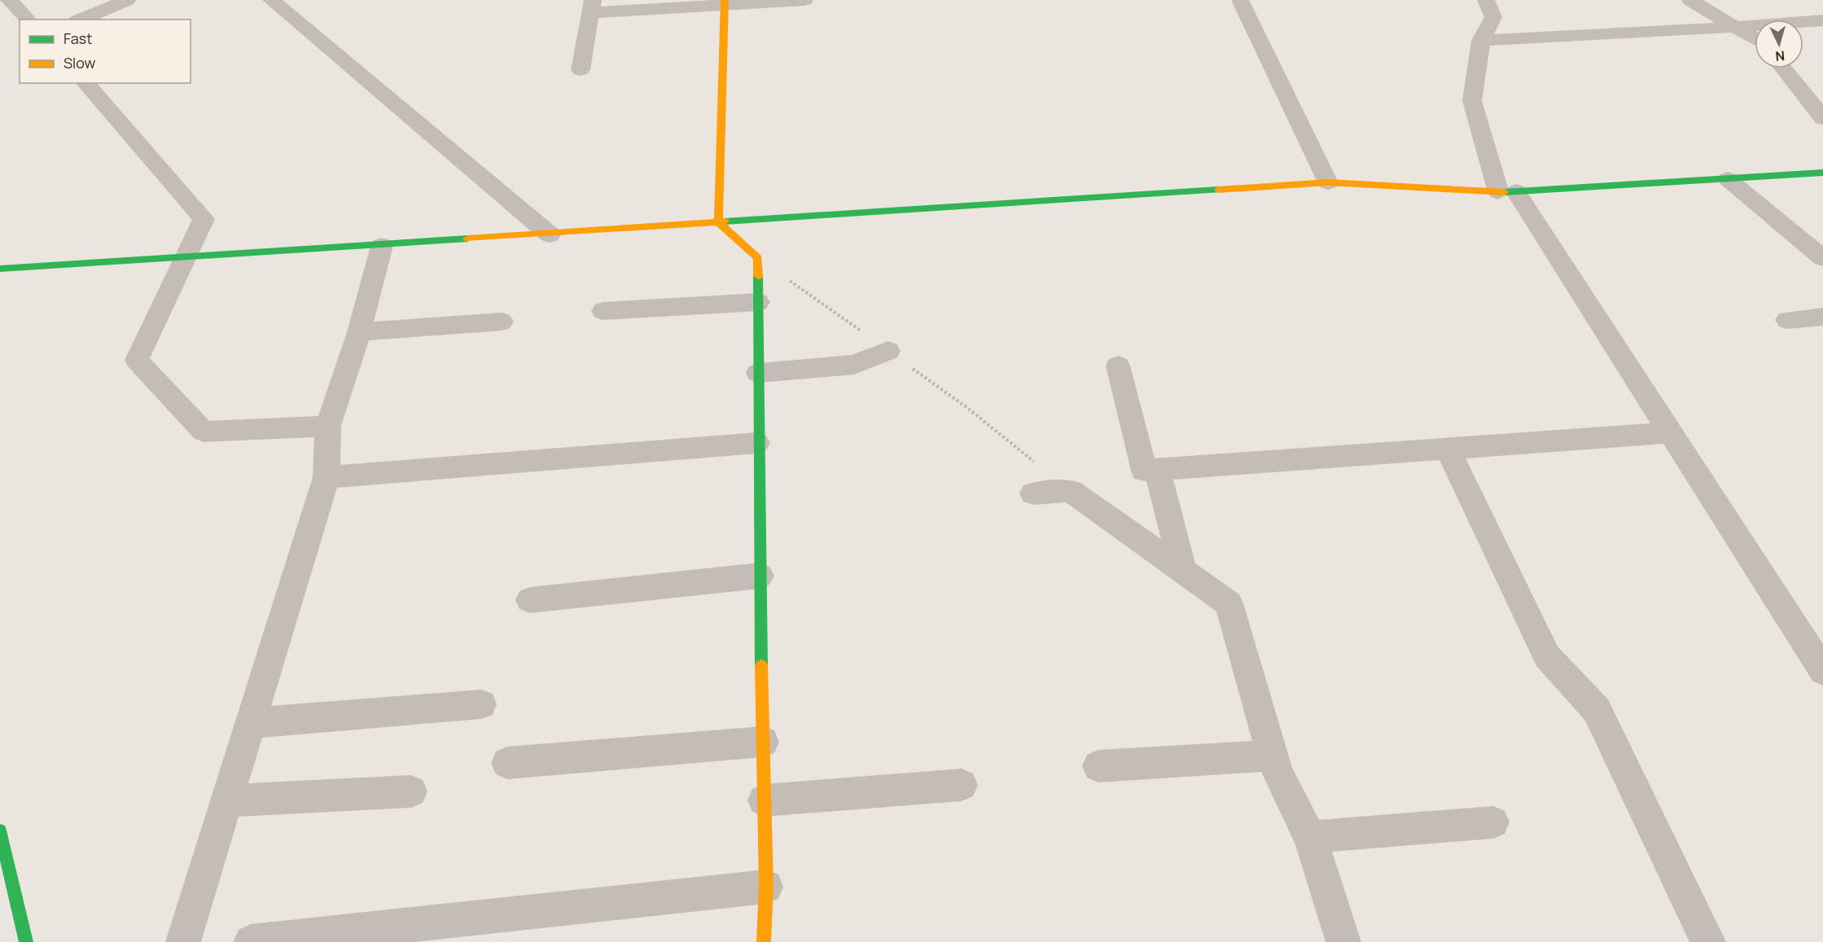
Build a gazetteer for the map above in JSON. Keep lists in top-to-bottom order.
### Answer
{
  "legend": ["Fast", "Slow"],
  "north": "bottom"
}
